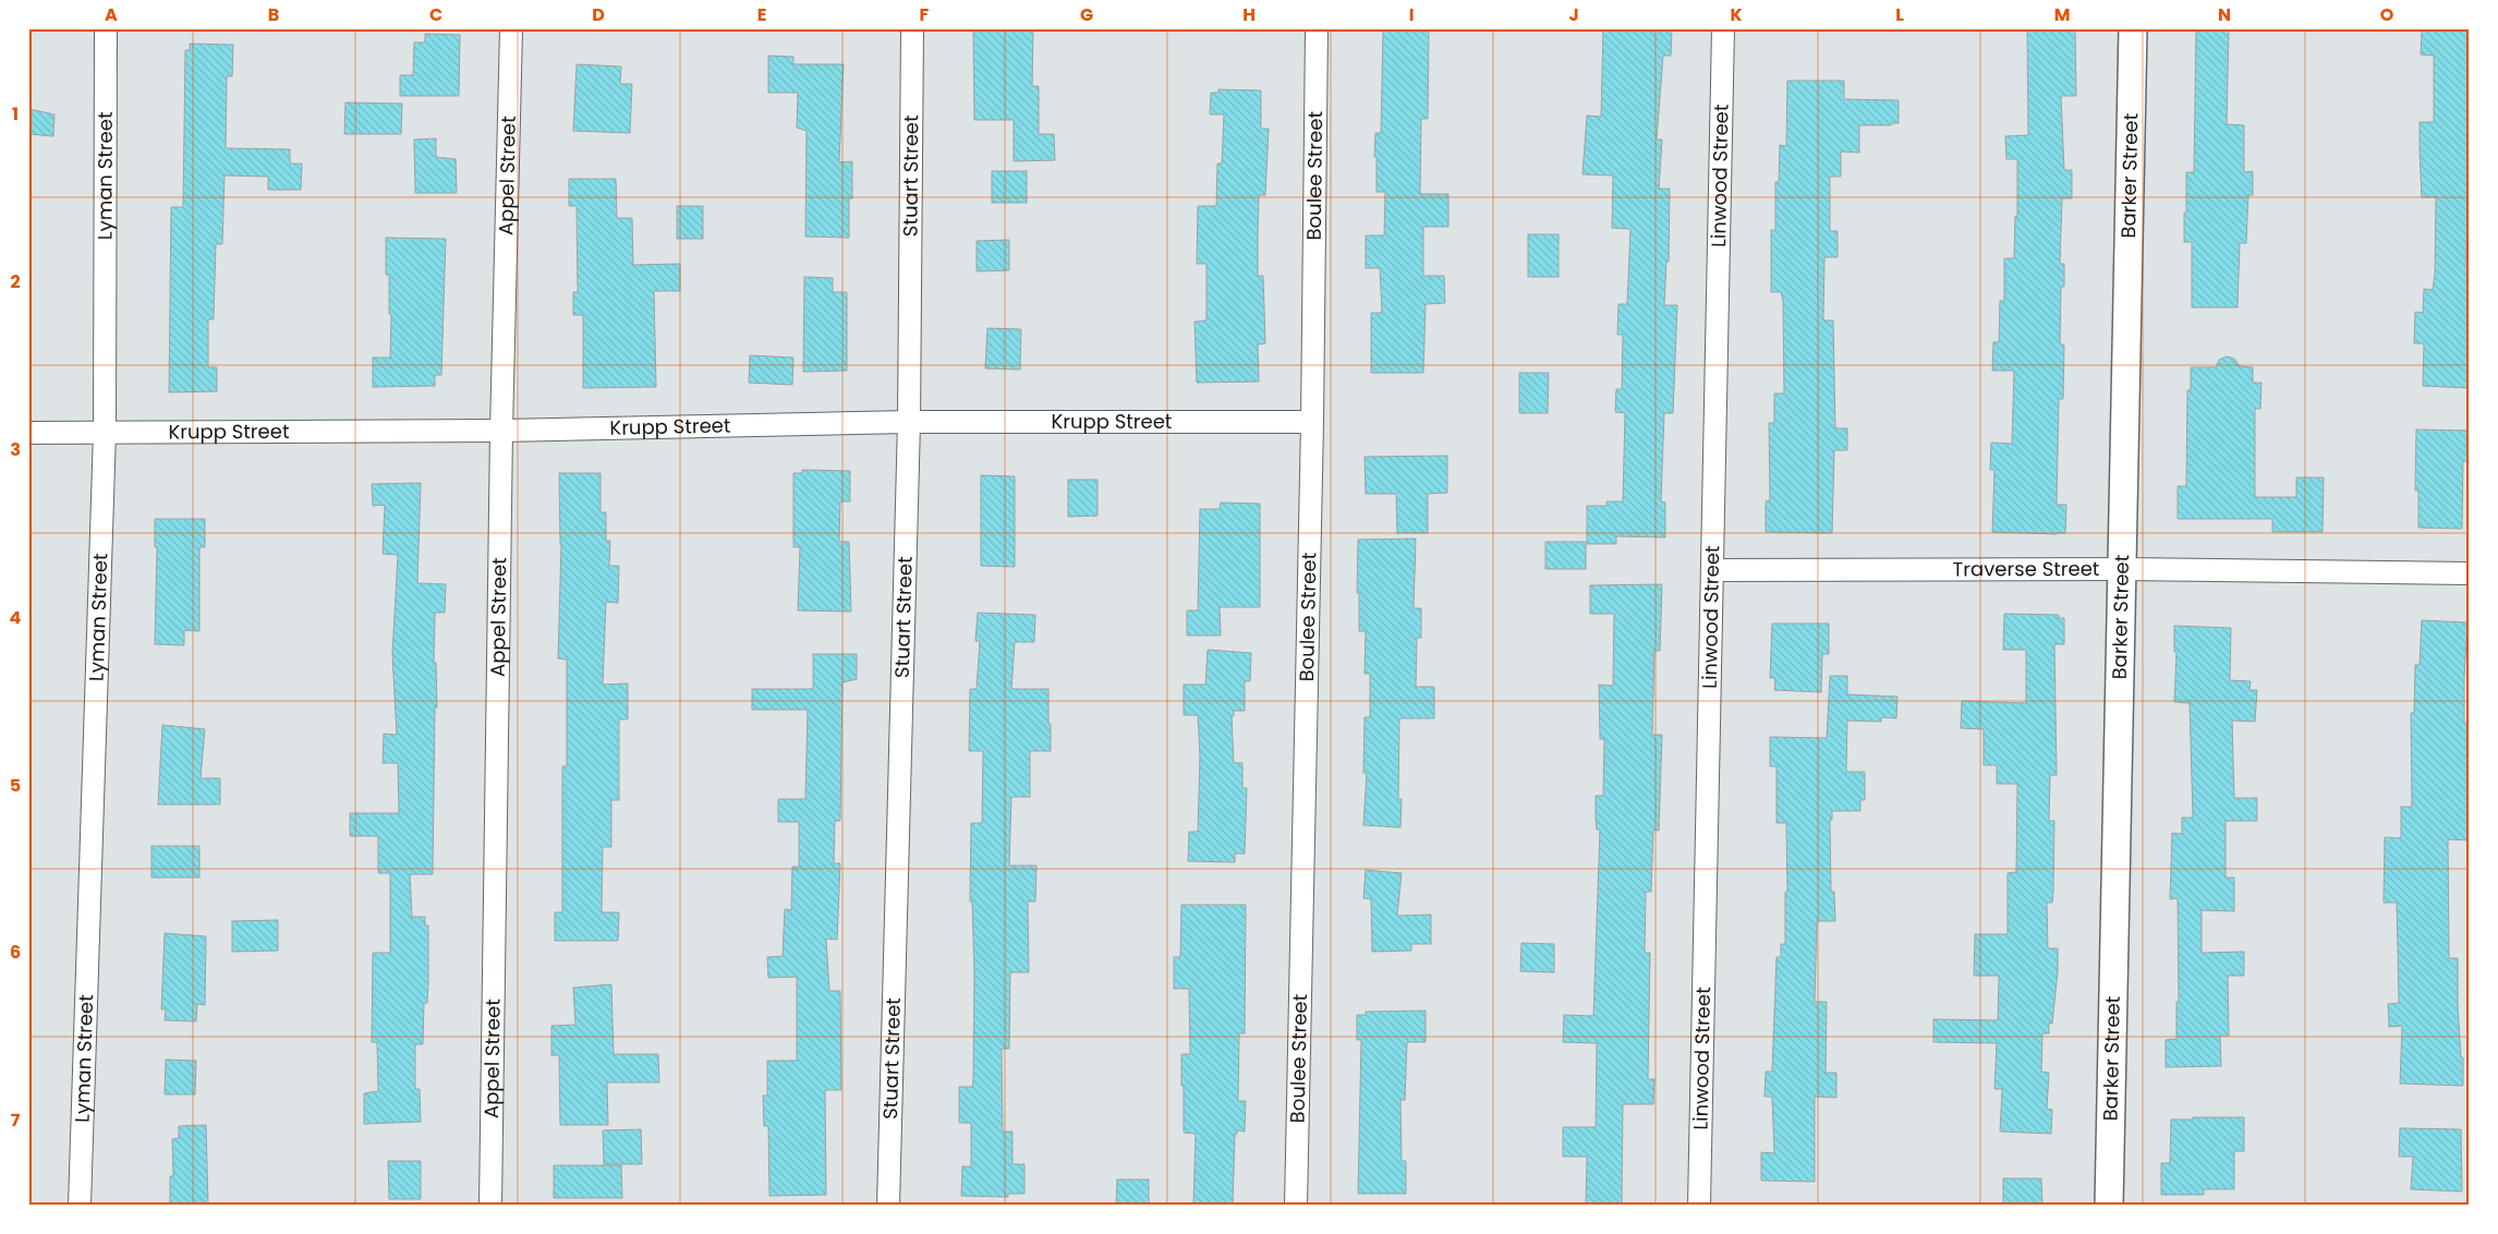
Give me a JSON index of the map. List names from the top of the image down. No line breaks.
{"streets":{"street":["Lyman Street","Appel Street","Stuart Street","Boulee Street","Linwood Street","Barker Street","Krupp Street","Traverse Street"]},"crossings":[["Lyman Street","Krupp Street"],["Appel Street","Krupp Street"],["Stuart Street","Krupp Street"],["Boulee Street","Krupp Street"],["Linwood Street","Traverse Street"],["Barker Street","Traverse Street"]],"grid":{"columns":["A","B","C","D","E","F","G","H","I","J","K","L","M","N","O"],"rows":["1","2","3","4","5","6","7"]}}
